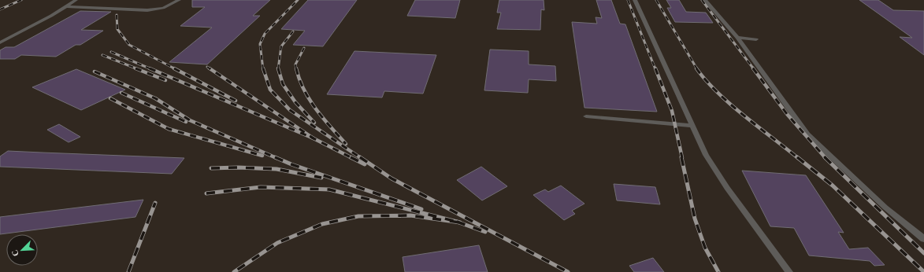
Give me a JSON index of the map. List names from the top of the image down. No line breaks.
{"north":"bottom left"}
